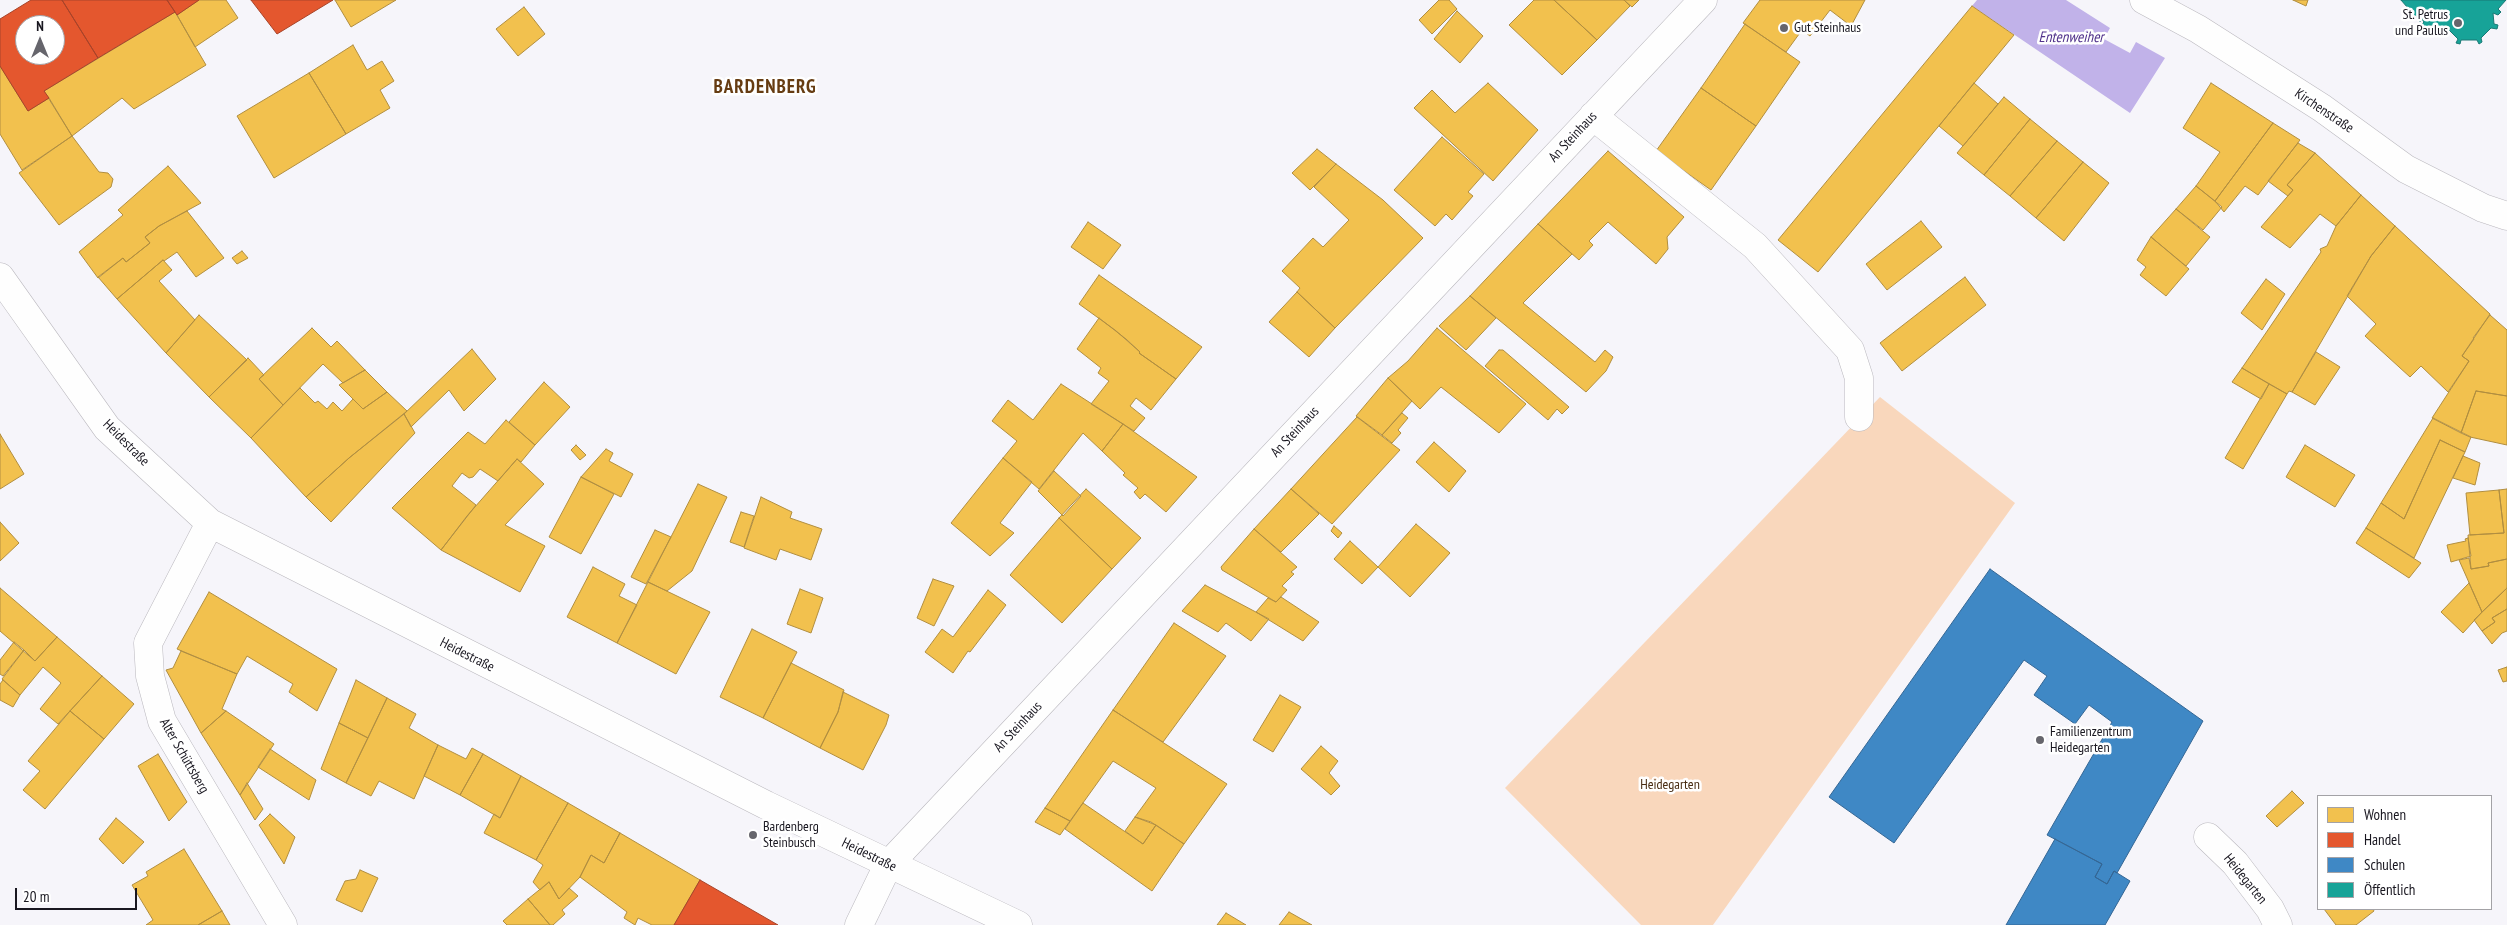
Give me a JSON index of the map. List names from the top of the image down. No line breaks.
{"streets":{"street":["Kirchenstraße","An Steinhaus","Heidestraße","Alter Schüttsberg","Heidegarten"]},"crossings":[["An Steinhaus","Heidestraße"],["Heidestraße","Alter Schüttsberg"]],"districts":["BARDENBERG"],"water":["Entenweiher"],"parks":["Heidegarten"],"places":["St. Petrus und Paulus","Gut Steinhaus","Familienzentrum Heidegarten","Bardenberg Steinbusch"],"legend":["Wohnen","Handel","Schulen","Öffentlich"],"scale_bar":"20 m","north":"top"}
